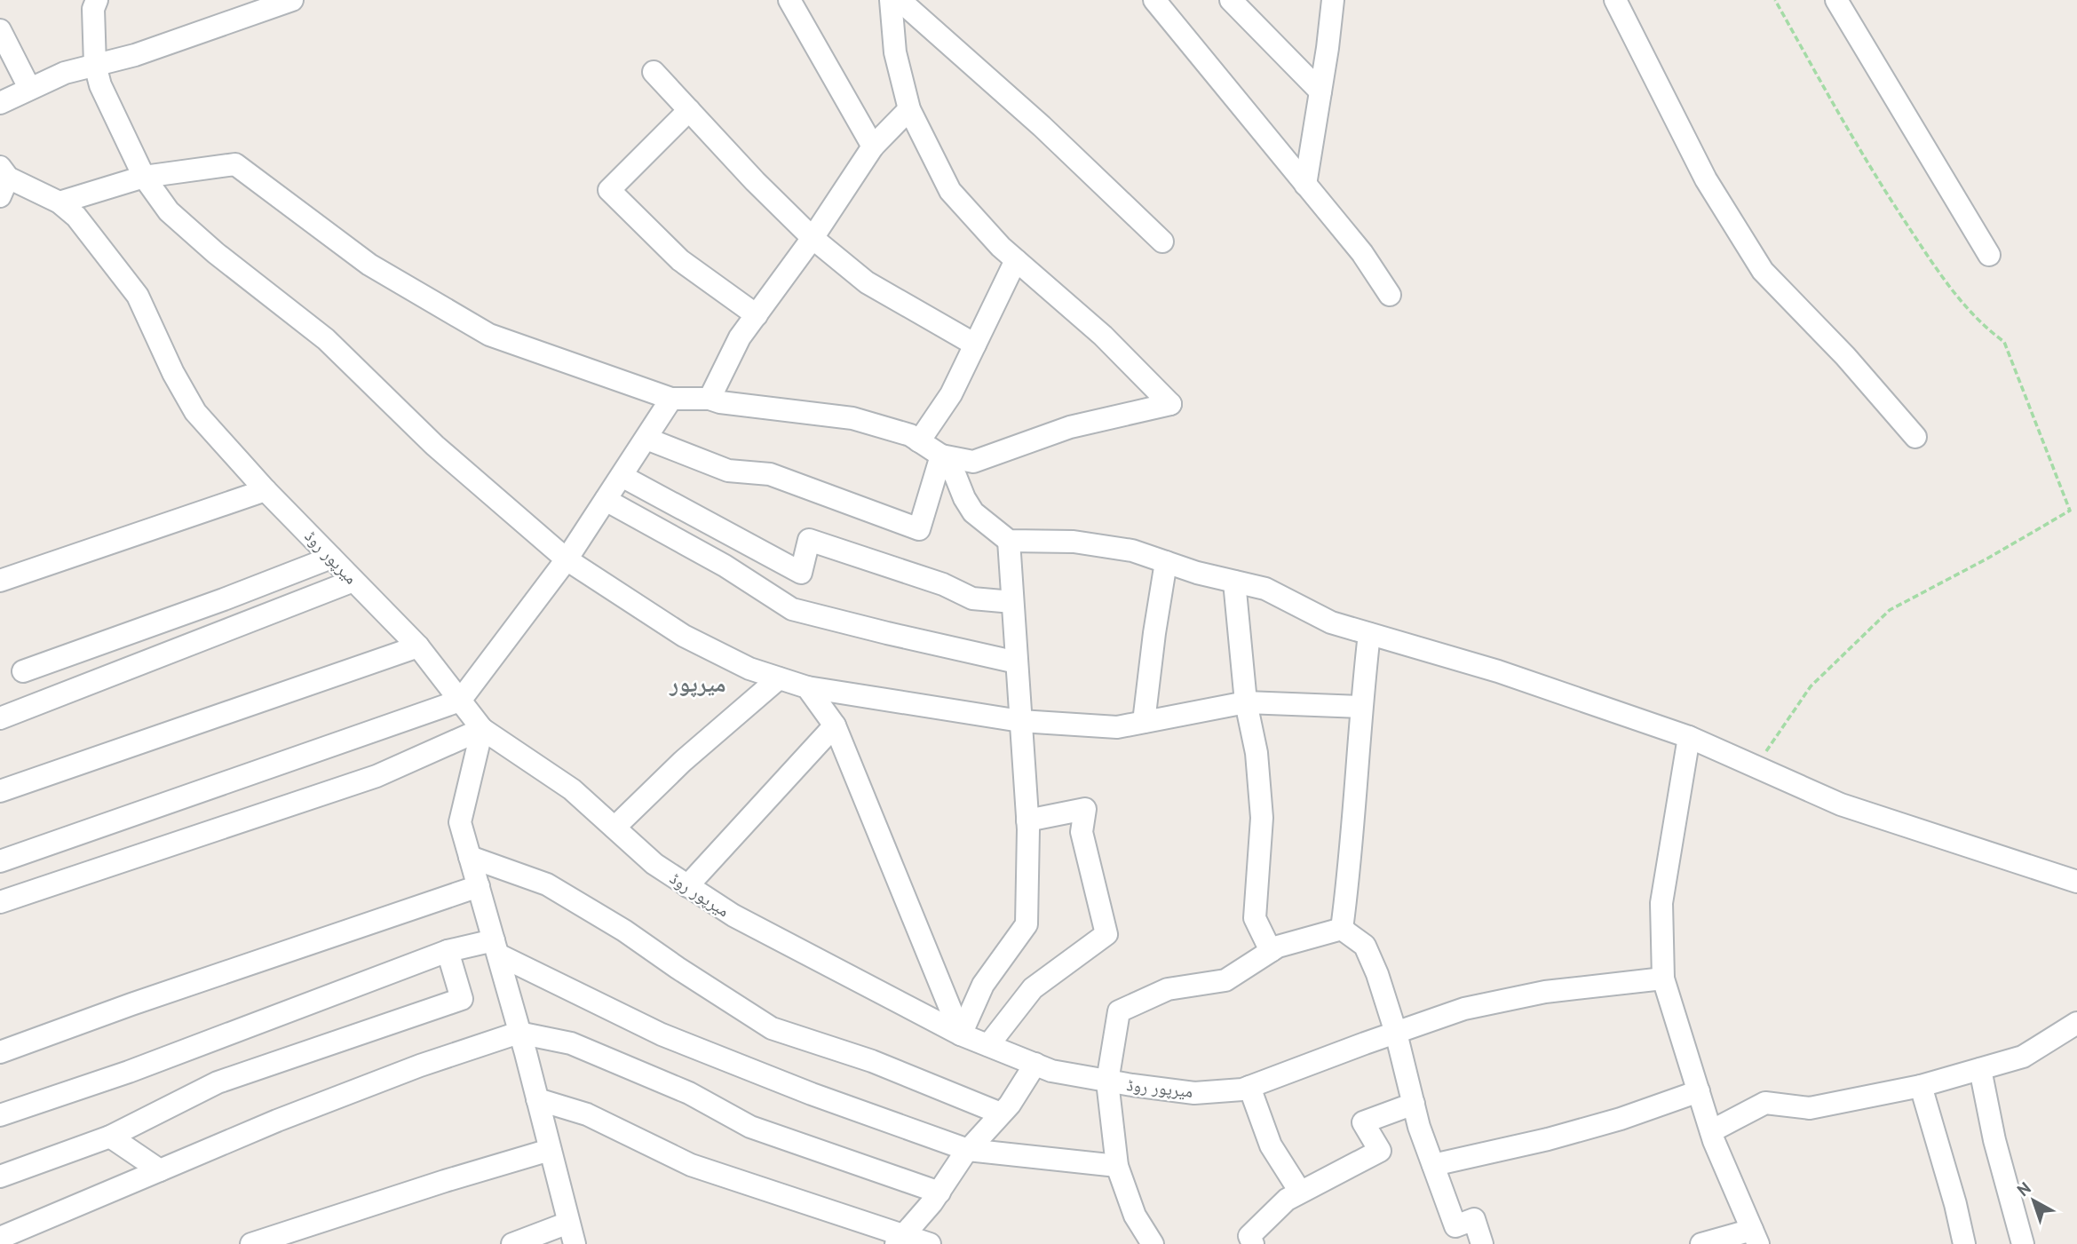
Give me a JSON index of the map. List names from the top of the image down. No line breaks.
{"streets":{"street":["میرپور روڈ"]},"districts":["میرپور"],"north":"top left"}
